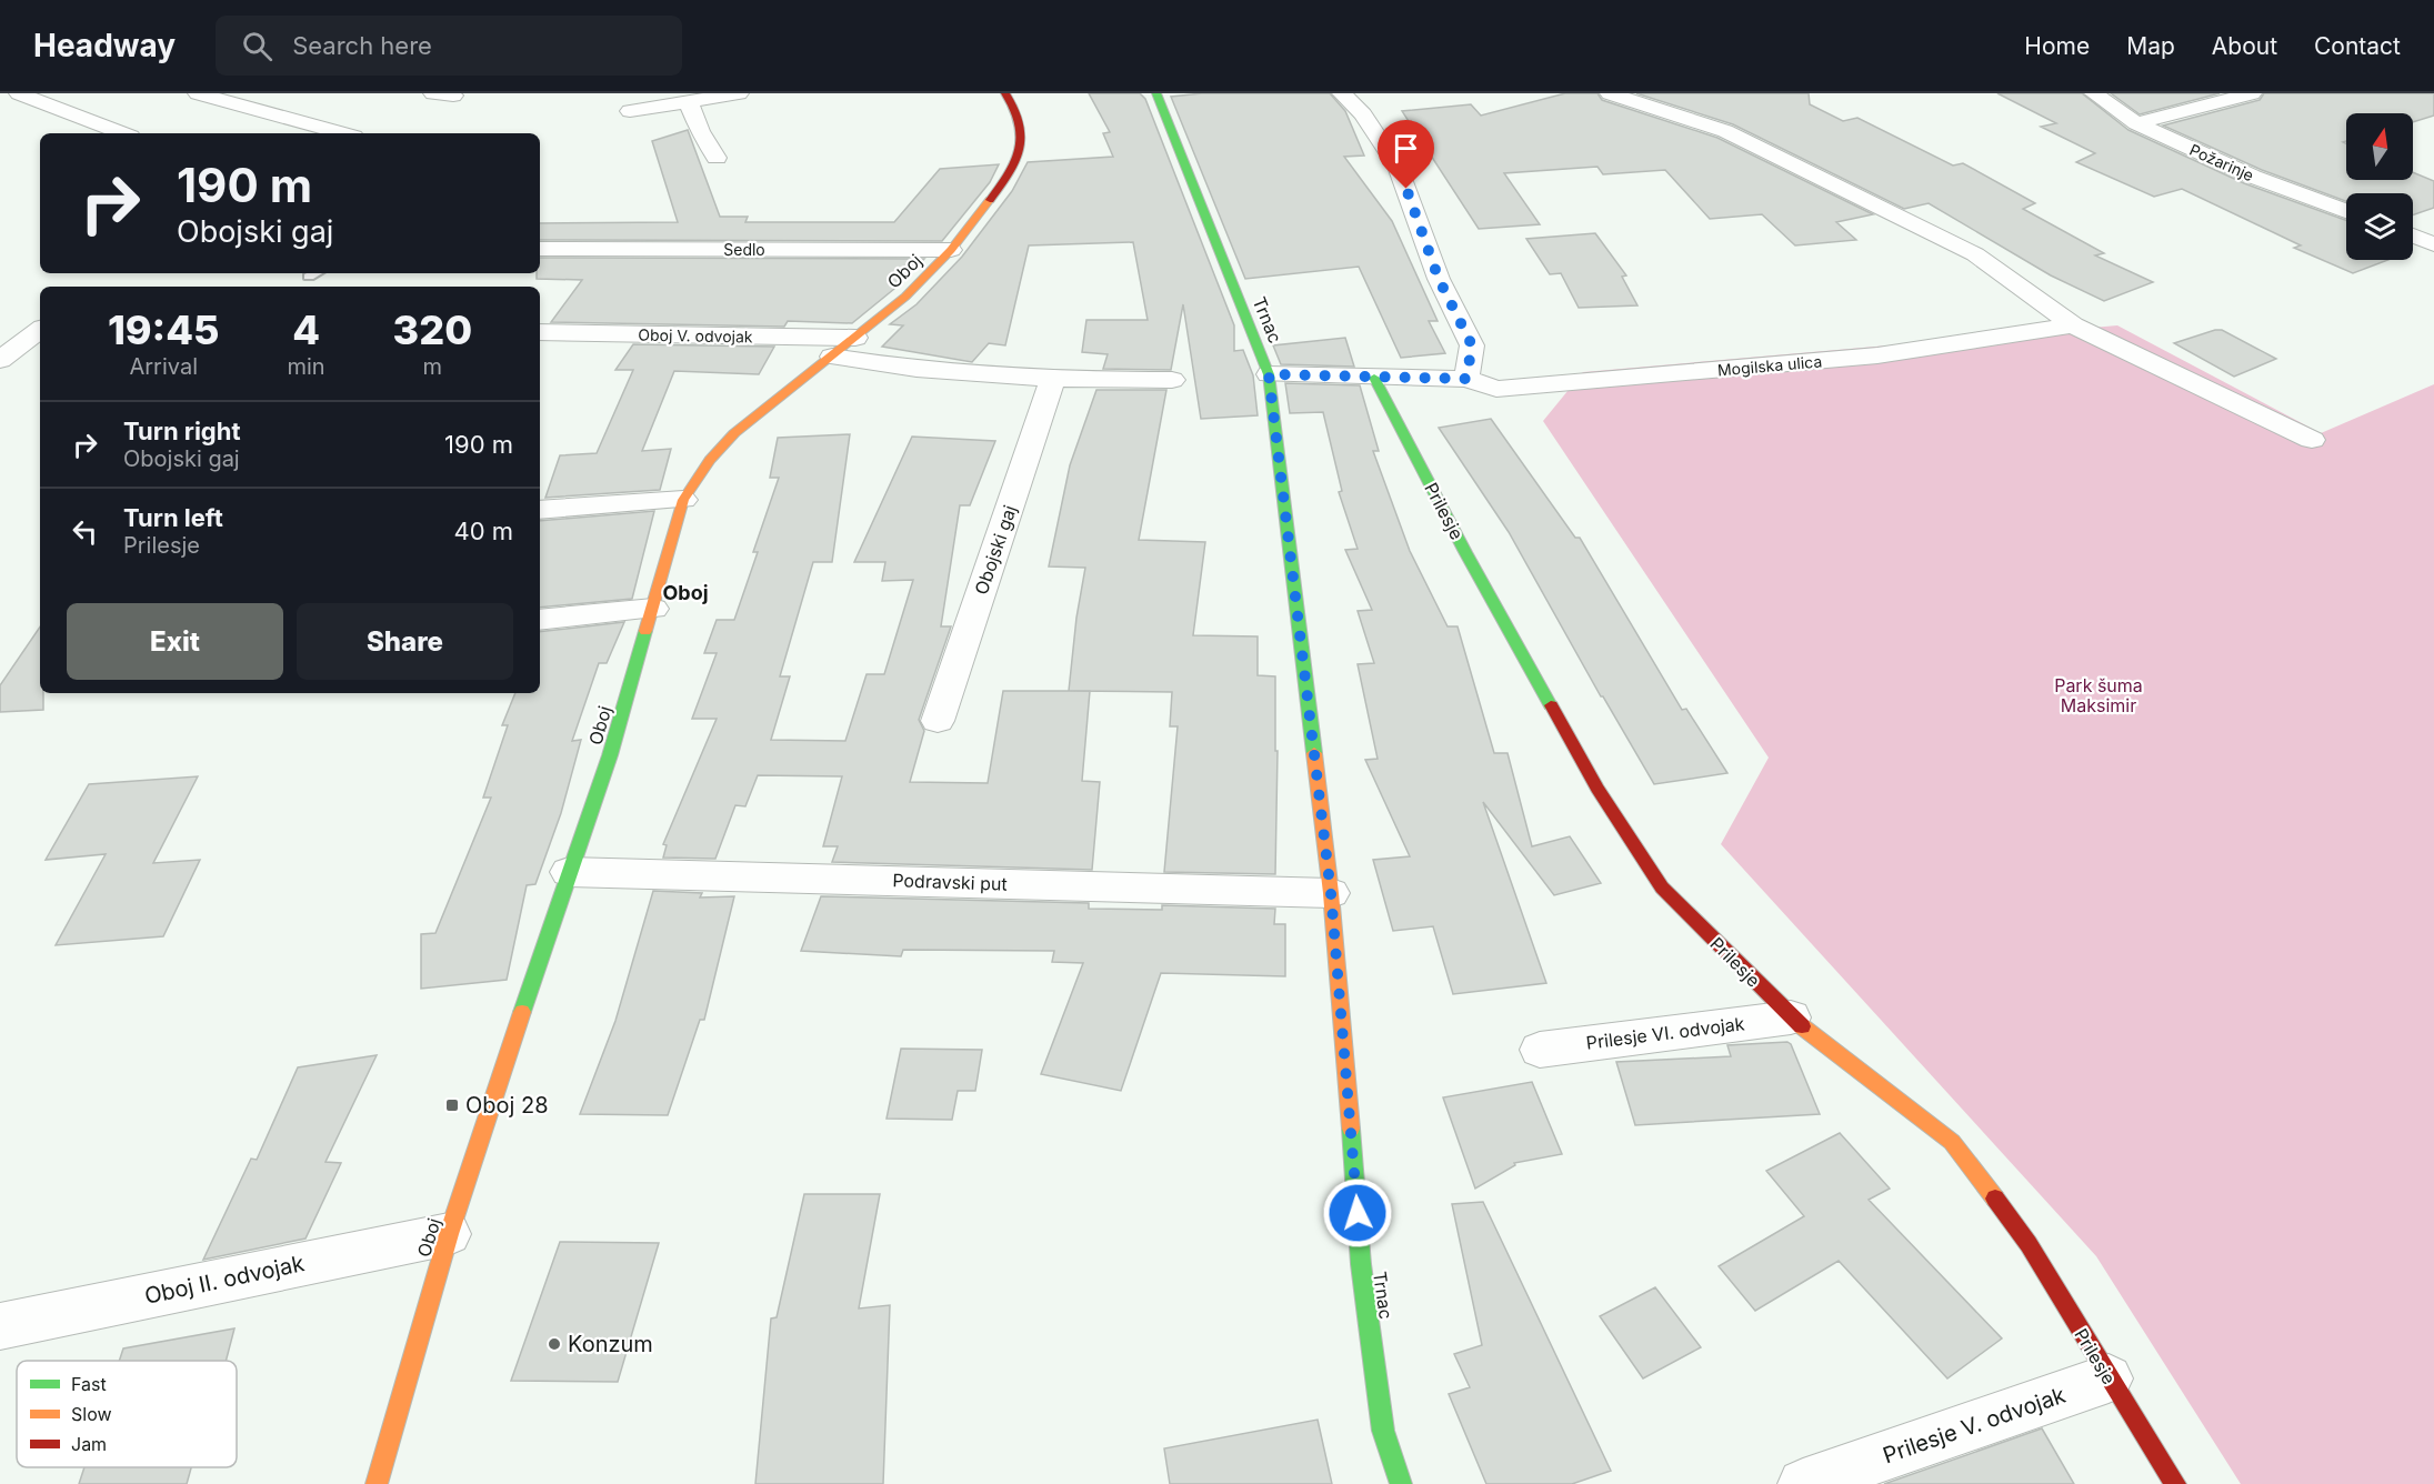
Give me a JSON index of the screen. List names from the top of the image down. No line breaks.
{"streets":{"street":["Požarinje","Sedlo","Oboj","Trnac","Oboj V. odvojak","Mogilska ulica","Prilesje","Obojski gaj","Podravski put","Prilesje VI. odvojak","Oboj II. odvojak","Prilesje V. odvojak"]},"crossings":[["Sedlo","Oboj"],["Oboj","Oboj V. odvojak"],["Oboj","Podravski put"],["Oboj","Oboj II. odvojak"],["Trnac","Podravski put"],["Prilesje","Prilesje VI. odvojak"],["Prilesje","Prilesje V. odvojak"]],"districts":["Oboj"],"parks":["Park šuma Maksimir"],"places":{"transit":["Oboj 28"],"other":["Konzum"]},"legend":["Fast","Slow","Jam"],"north":"top","page":{"header":"Headway","search":"Search here","nav":["Home","Map","About","Contact"],"turn":["190 m","Obojski gaj"],"eta":["19:45","Arrival","4","min","320","m"],"list":[{"name":"Turn right","note":"Obojski gaj","value":"190 m"},{"name":"Turn left","note":"Prilesje","value":"40 m"}],"buttons":["Exit","Share"]}}
